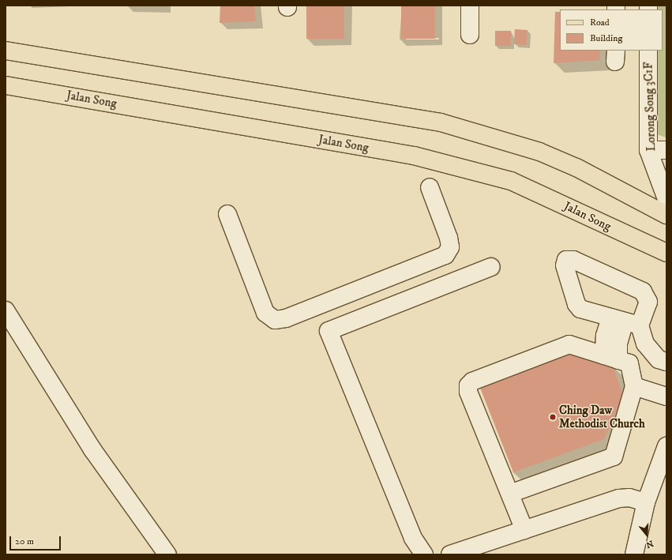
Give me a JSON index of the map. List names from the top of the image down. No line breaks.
{"streets":{"main road":["Jalan Song"],"street":["Lorong Song 3C1F"]},"places":["Ching Daw Methodist Church"],"legend":["Road","Building"],"scale_bar":"20 m","north":"bottom"}
